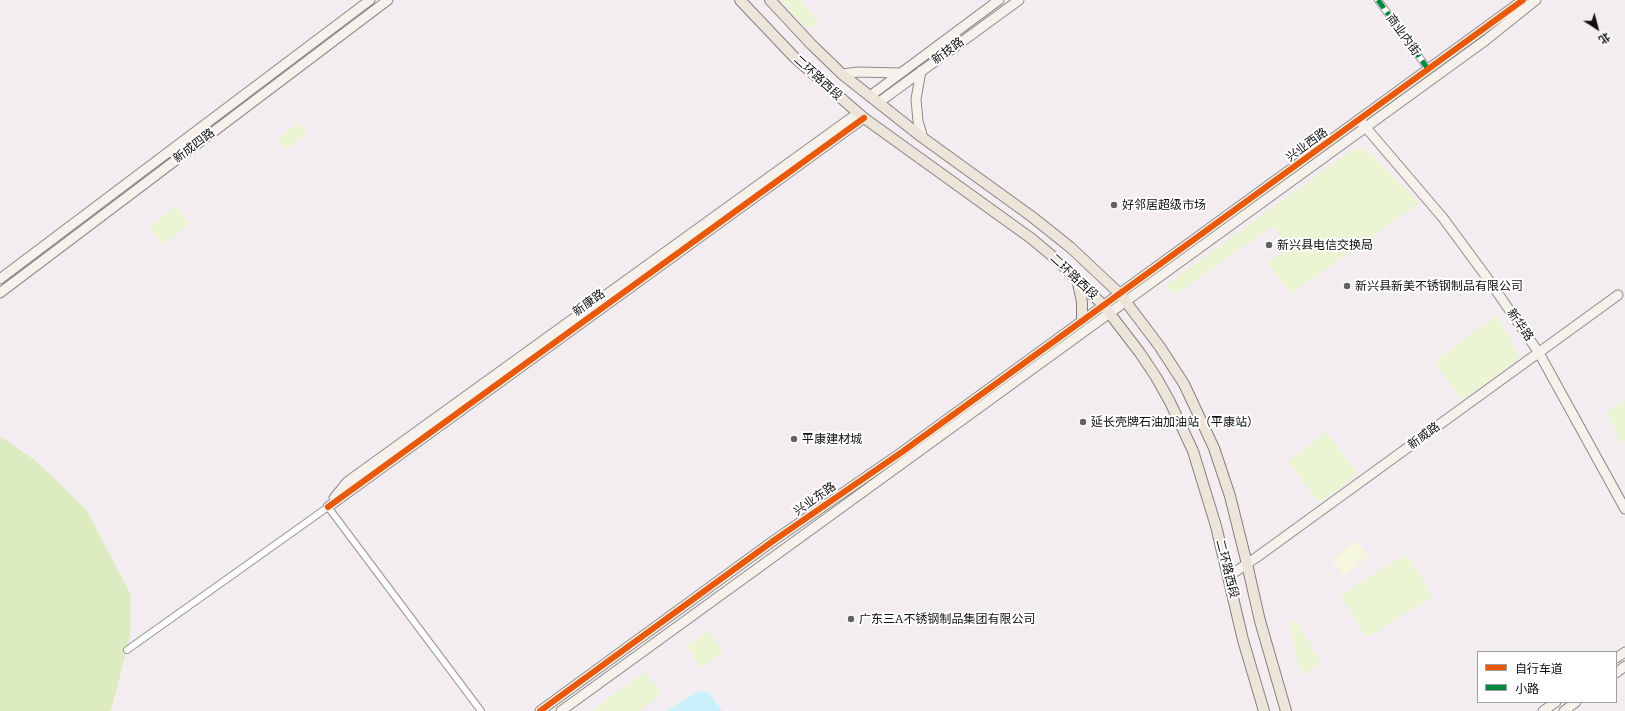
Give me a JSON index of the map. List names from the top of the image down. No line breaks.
{"streets":{"main road":["二环路西段"],"street":["商业内街","新技路","兴业西路","新成四路","新康路","新华路","新威路","兴业东路"]},"crossings":[["商业内街","兴业西路"],["新技路","二环路西段"],["二环路西段","兴业西路"],["二环路西段","新康路"],["二环路西段","新威路"],["二环路西段","兴业东路"],["兴业西路","新华路"],["兴业西路","兴业东路"],["新华路","新威路"]],"places":["好邻居超级市场","新兴县电信交换局","新兴县新美不锈钢制品有限公司","延长壳牌石油加油站（平康站）","平康建材城","广东三A不锈钢制品集团有限公司"],"legend":["自行车道","小路"],"north":"bottom right"}
